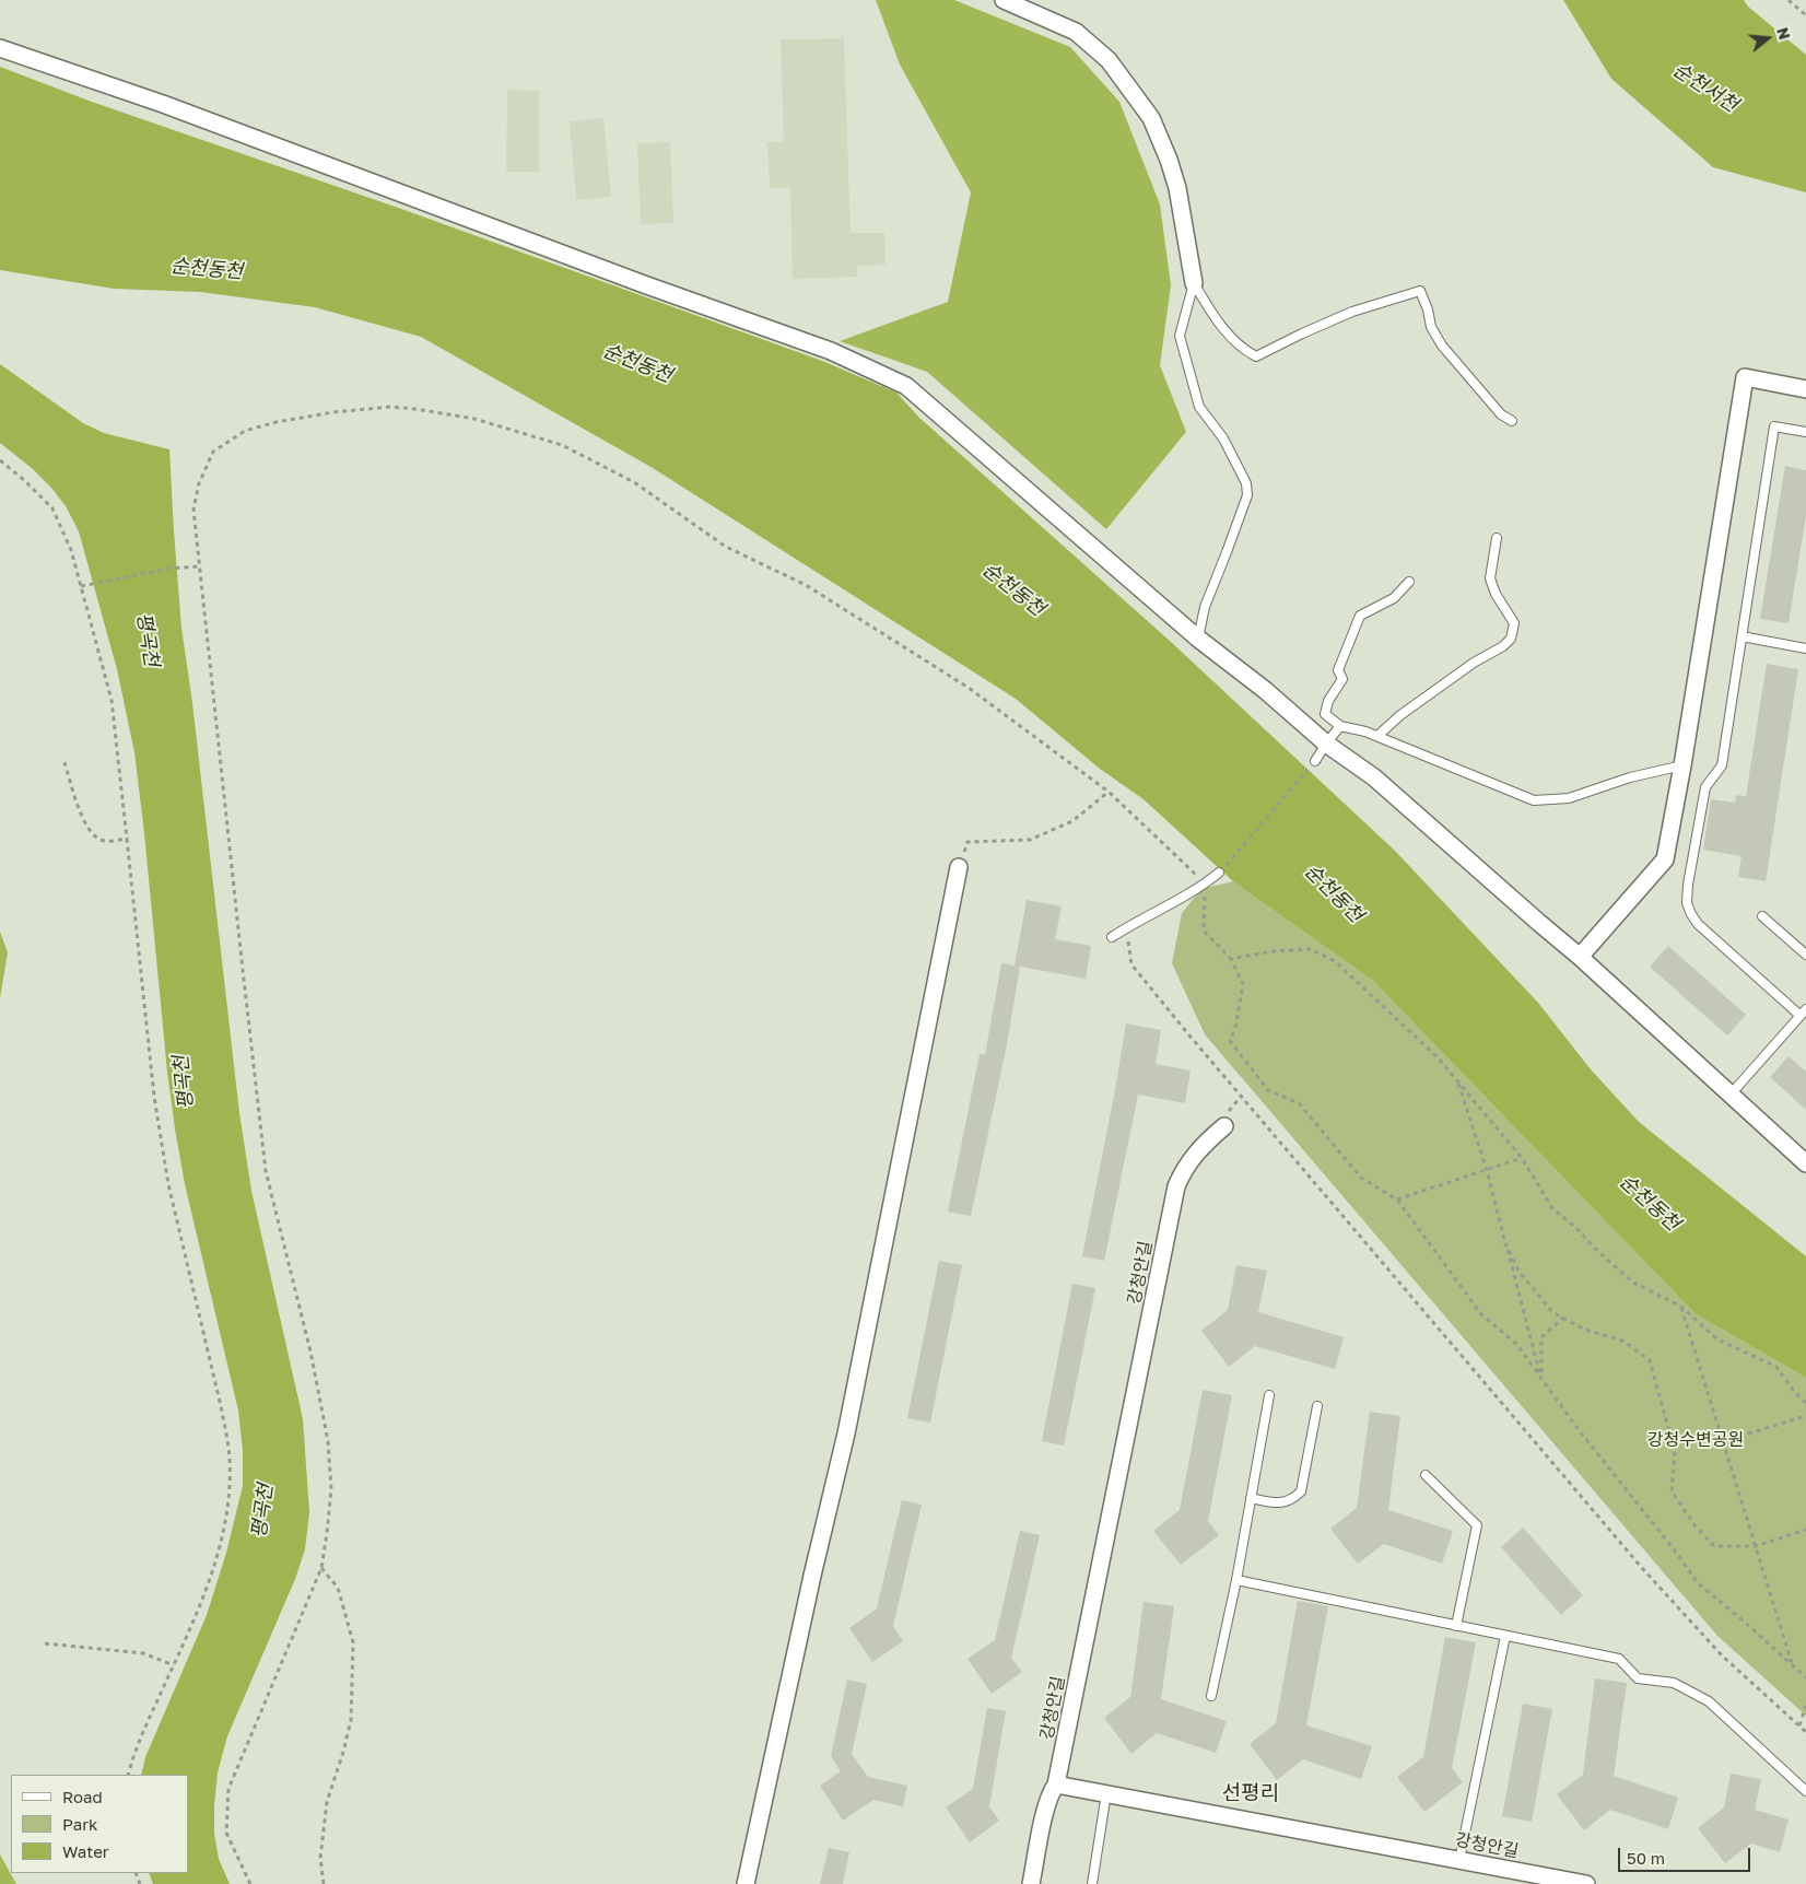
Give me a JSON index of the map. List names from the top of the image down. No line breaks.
{"streets":{"street":["강청안길"]},"districts":["선평리"],"water":["순천서천","순천동천","평곡천"],"parks":["강청수변공원"],"legend":["Road","Park","Water"],"scale_bar":"50 m","north":"right"}
